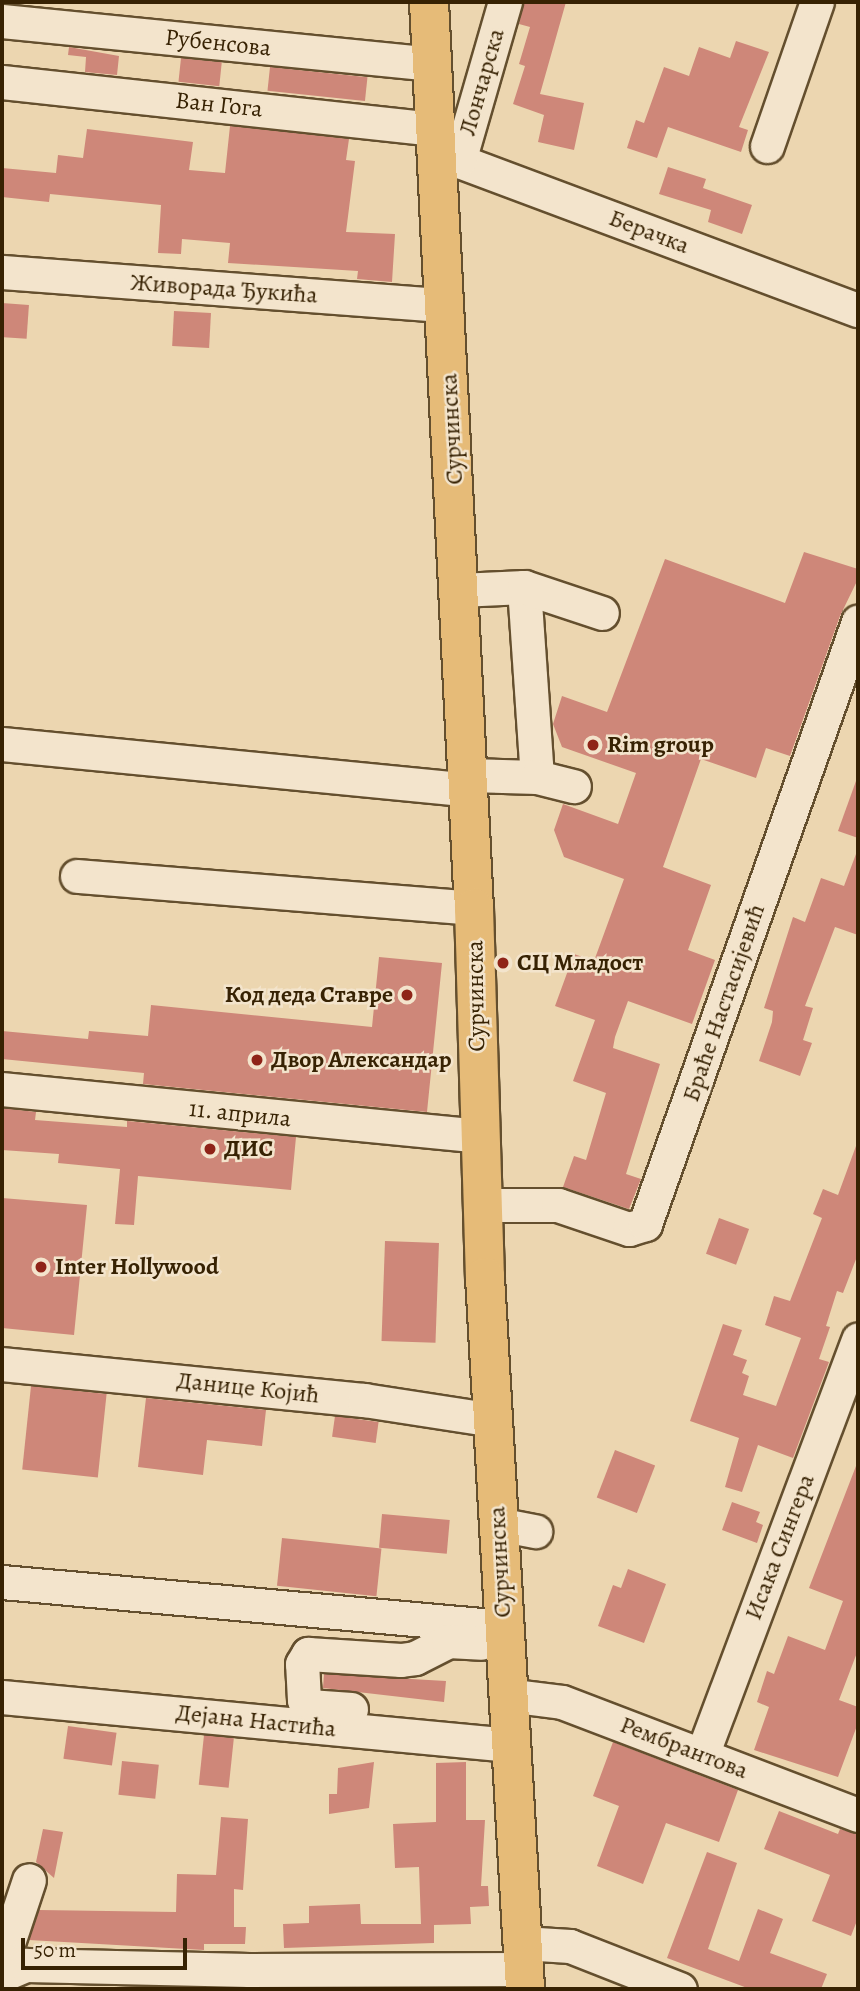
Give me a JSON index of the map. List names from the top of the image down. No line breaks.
{"streets":{"main road":["Сурчинска"],"street":["Рубенсова","Лончарска","Ван Гога","Берачка","Живорада Ђукића","Браће Настасијевић","11. априла","Данице Којић","Исака Сингера","Дејана Настића","Рембрантова"]},"crossings":[["Рубенсова","Сурчинска"],["Лончарска","Ван Гога"],["Лончарска","Берачка"],["Лончарска","Сурчинска"],["Ван Гога","Берачка"],["Ван Гога","Сурчинска"],["Берачка","Сурчинска"],["Живорада Ђукића","Сурчинска"],["Сурчинска","Браће Настасијевић"],["Сурчинска","11. априла"],["Сурчинска","Данице Којић"],["Сурчинска","Дејана Настића"],["Сурчинска","Рембрантова"],["Исака Сингера","Рембрантова"],["Дејана Настића","Рембрантова"]],"places":["Rim group","СЦ Младост","Код деда Ставре","Двор Александар","ДИС","Inter Hollywood"],"scale_bar":"50 m"}
